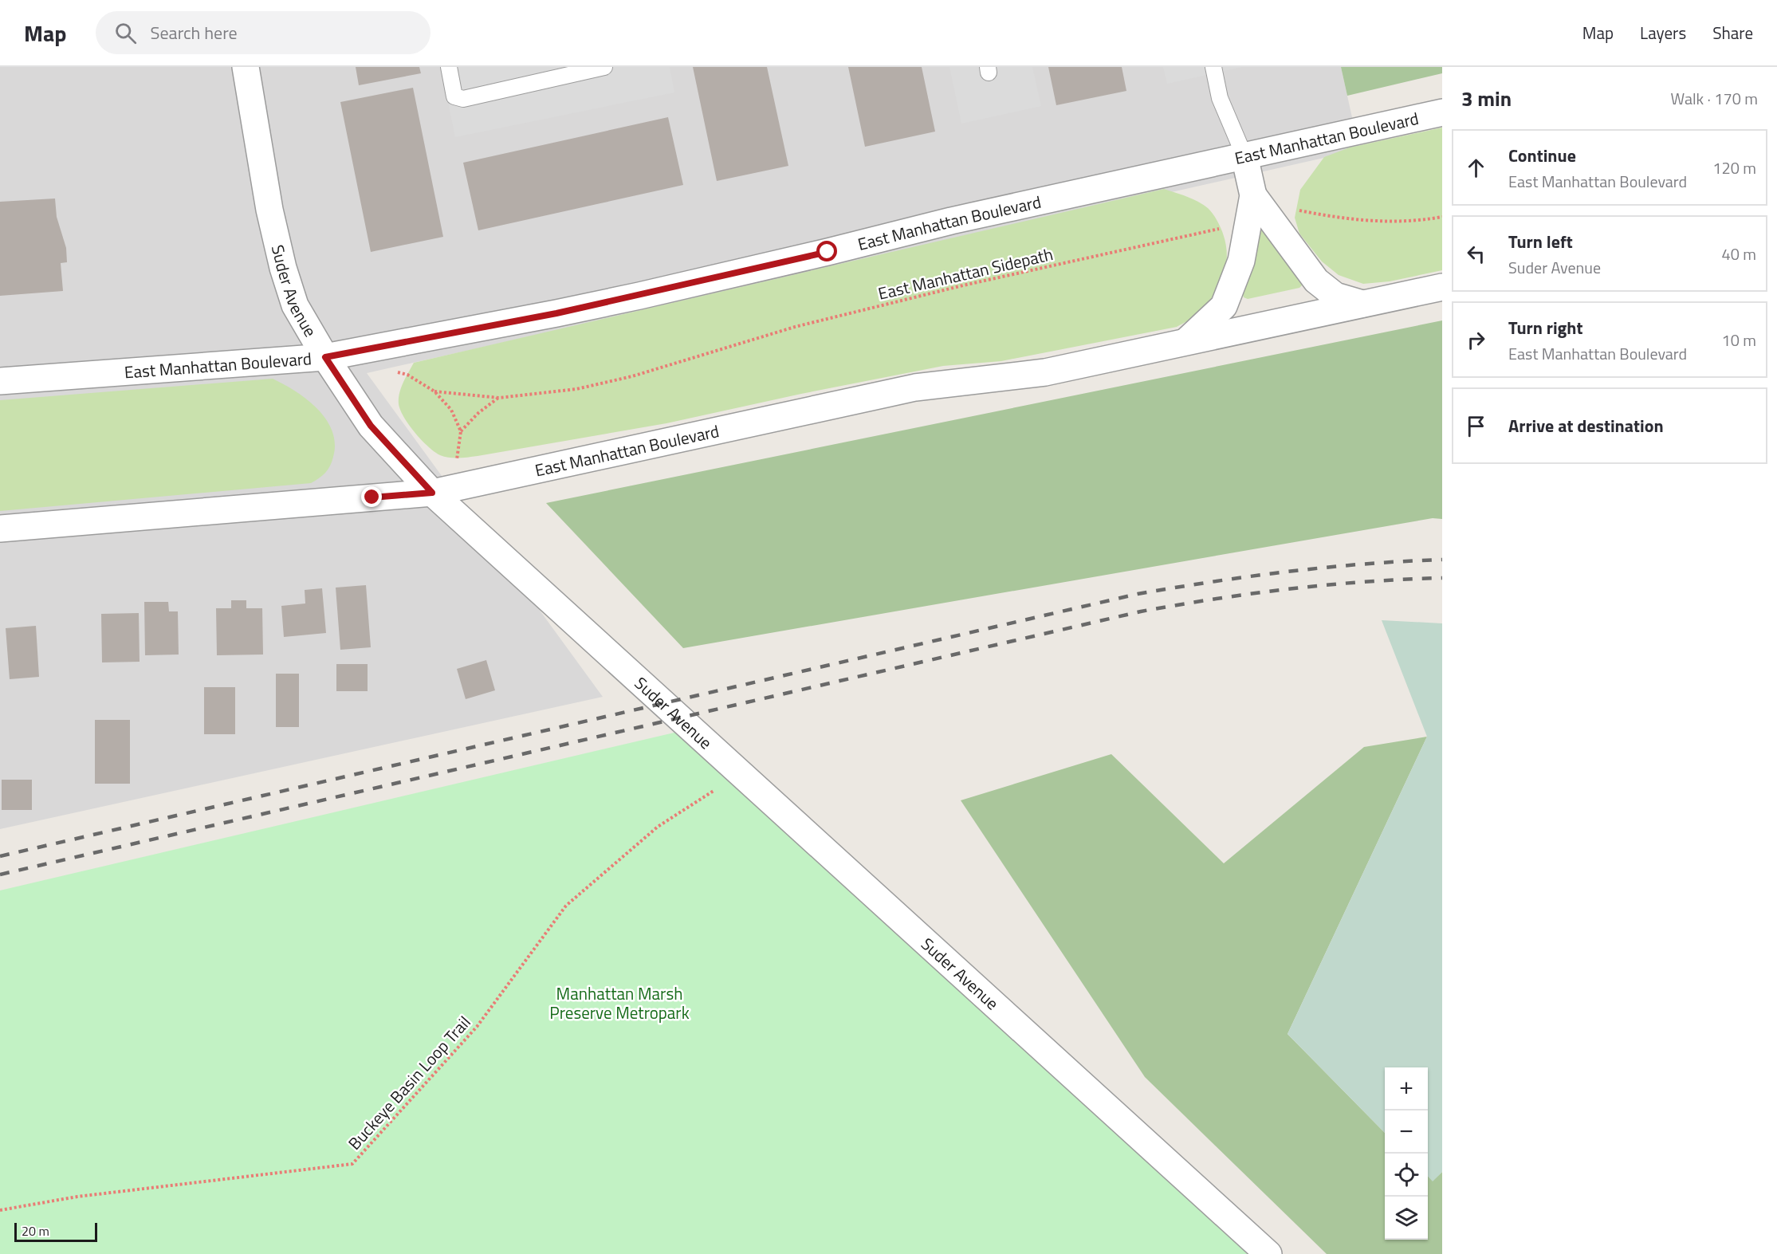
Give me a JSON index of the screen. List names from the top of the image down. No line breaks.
{"streets":{"street":["East Manhattan Boulevard","Suder Avenue"],"path":["East Manhattan Sidepath","Buckeye Basin Loop Trail"]},"crossings":[["East Manhattan Boulevard","Suder Avenue"]],"parks":["Manhattan Marsh Preserve Metropark"],"scale_bar":"20 m","page":{"header":"Map","search":"Search here","nav":["Map","Layers","Share"],"heading":["3 min","Walk · 170 m"],"list":[["Continue","East Manhattan Boulevard","120 m"],["Turn left","Suder Avenue","40 m"],["Turn right","East Manhattan Boulevard","10 m"],"Arrive at destination"],"map_buttons":["+","−"],"scale":"20 m"}}
